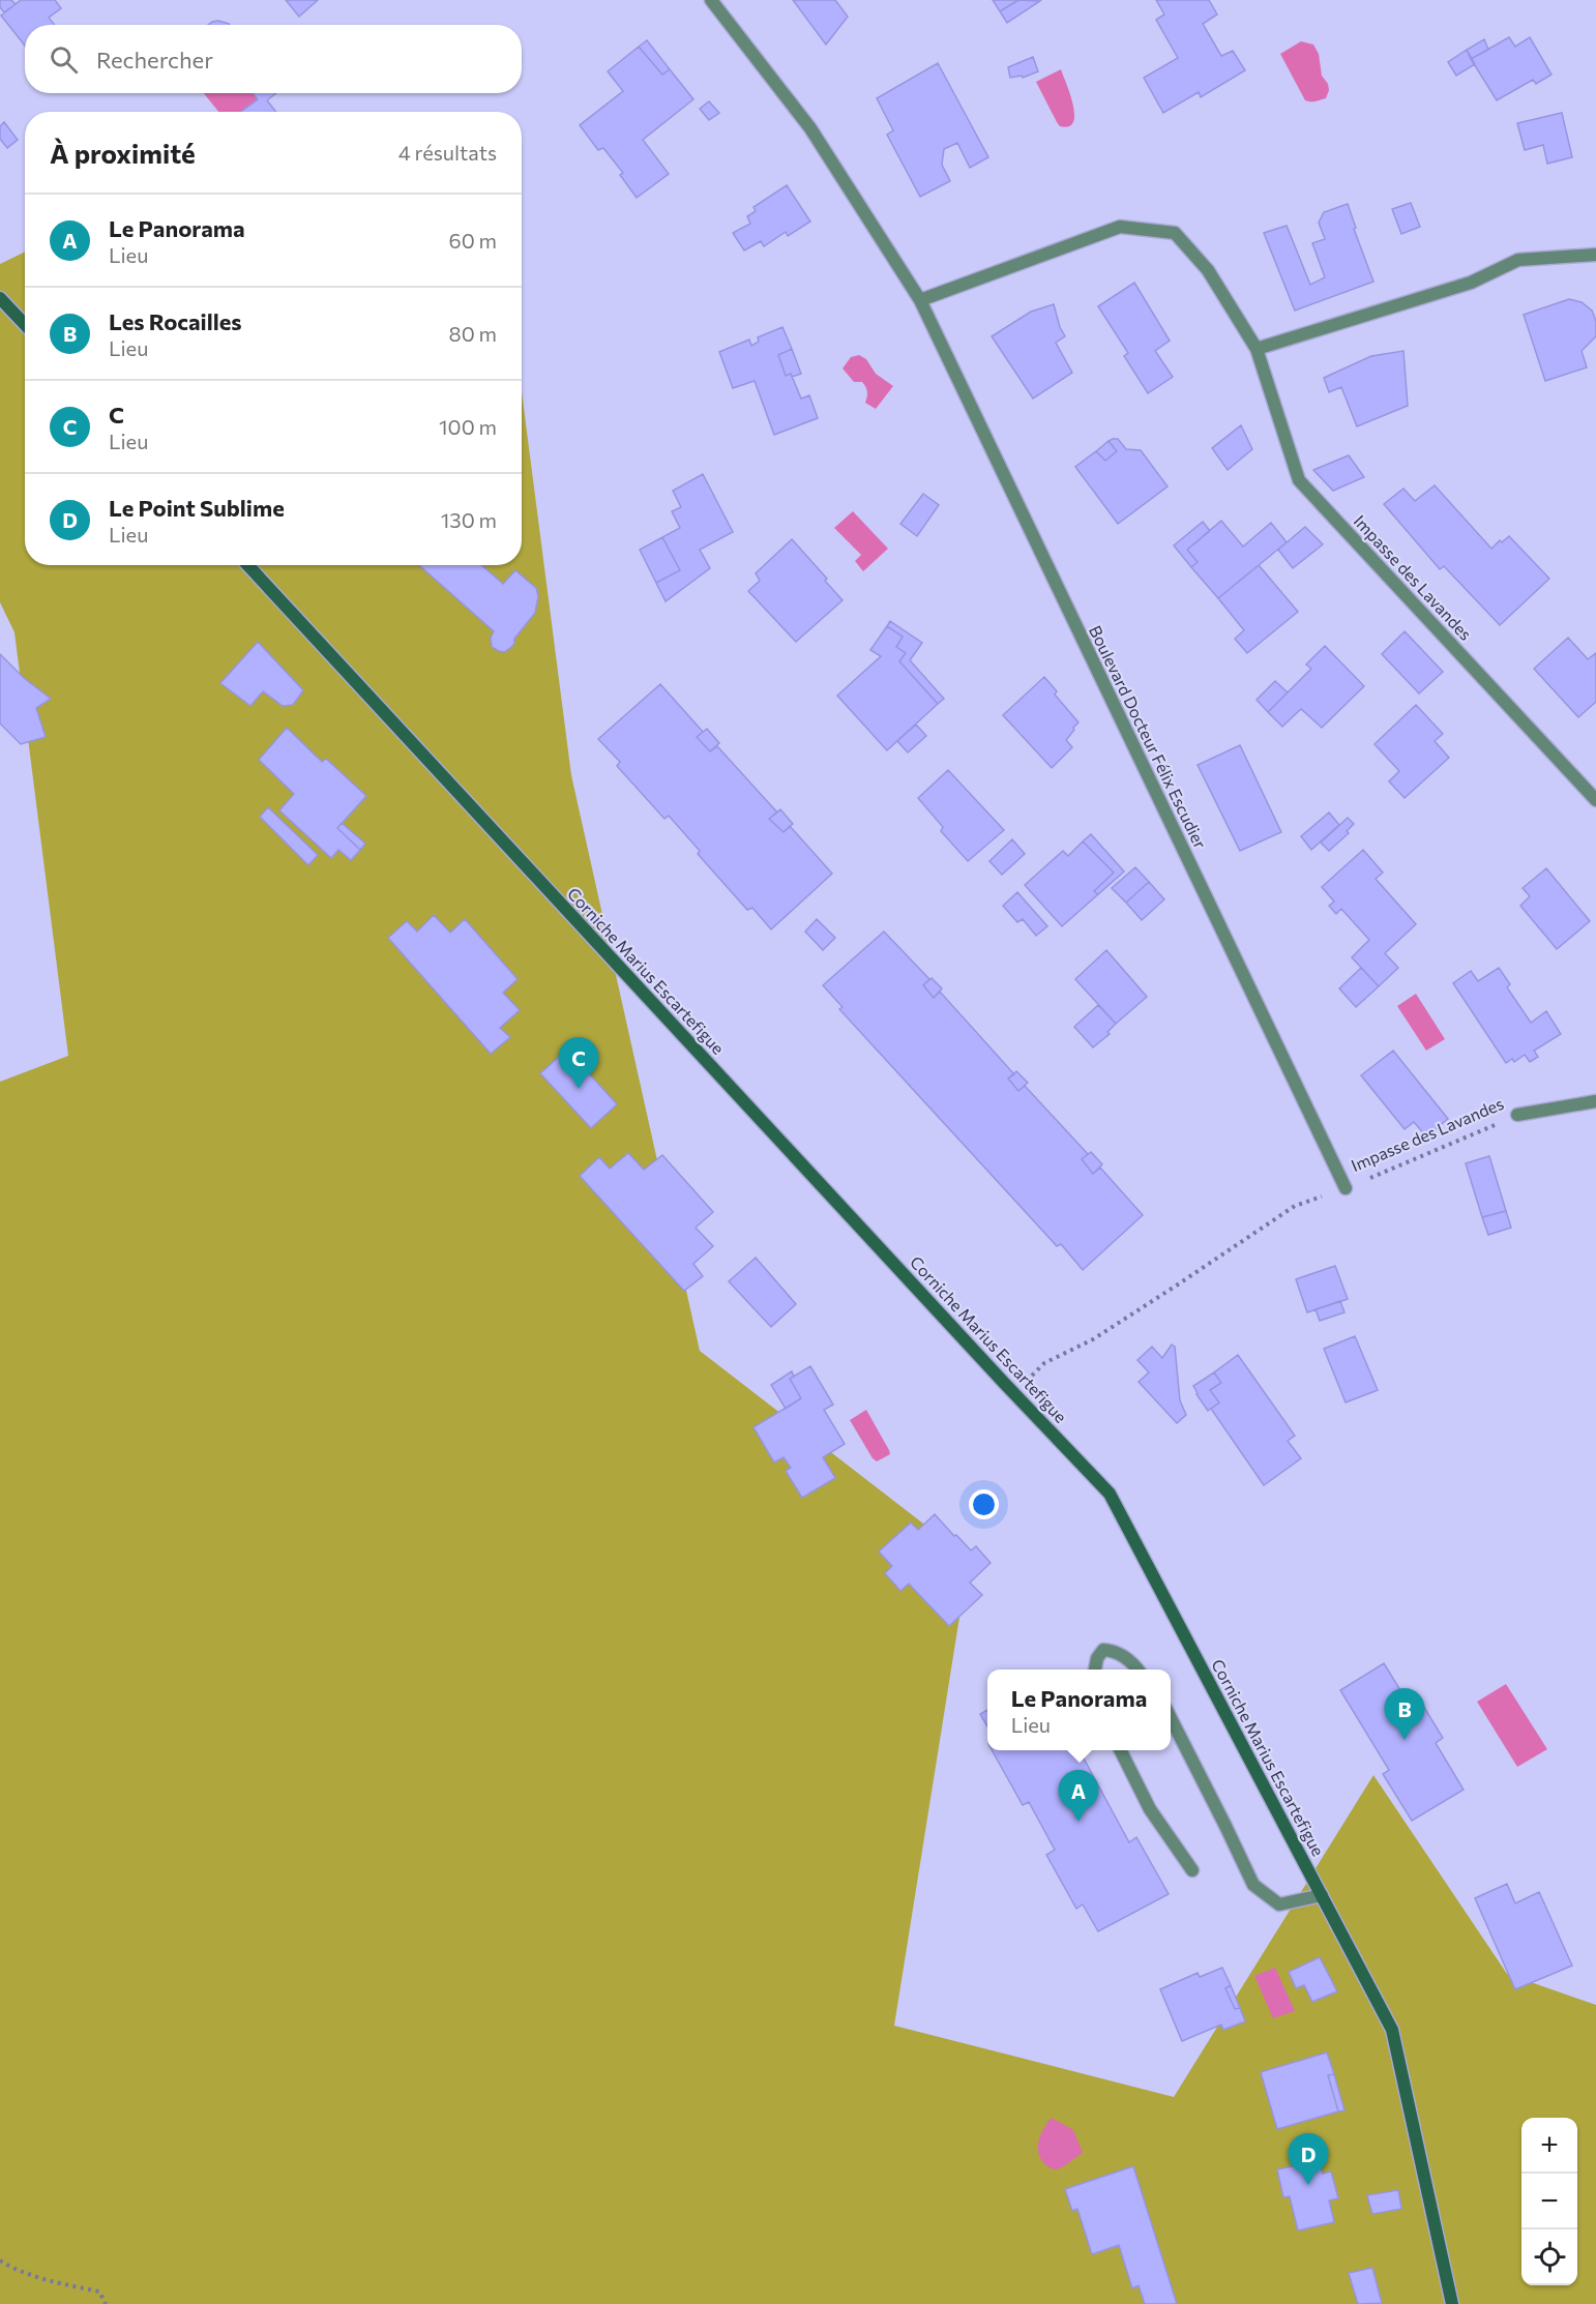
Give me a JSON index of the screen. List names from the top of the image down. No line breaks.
{"streets":{"main road":["Corniche Marius Escartefigue"],"street":["Impasse des Lavandes","Boulevard Docteur Félix Escudier"]},"crossings":[["Impasse des Lavandes","Boulevard Docteur Félix Escudier"],["Impasse des Lavandes","Corniche Marius Escartefigue"]],"page":{"search":"Rechercher","heading":["À proximité","4 résultats"],"list":[{"mark":"A","name":"Le Panorama","note":"Lieu","value":"60 m"},{"mark":"B","name":"Les Rocailles","note":"Lieu","value":"80 m"},{"mark":"C","name":"C","note":"Lieu","value":"100 m"},{"mark":"D","name":"Le Point Sublime","note":"Lieu","value":"130 m"}],"pins":["C","B","A","D"],"popup":["Le Panorama","Lieu"],"map_buttons":["+","−"]}}
